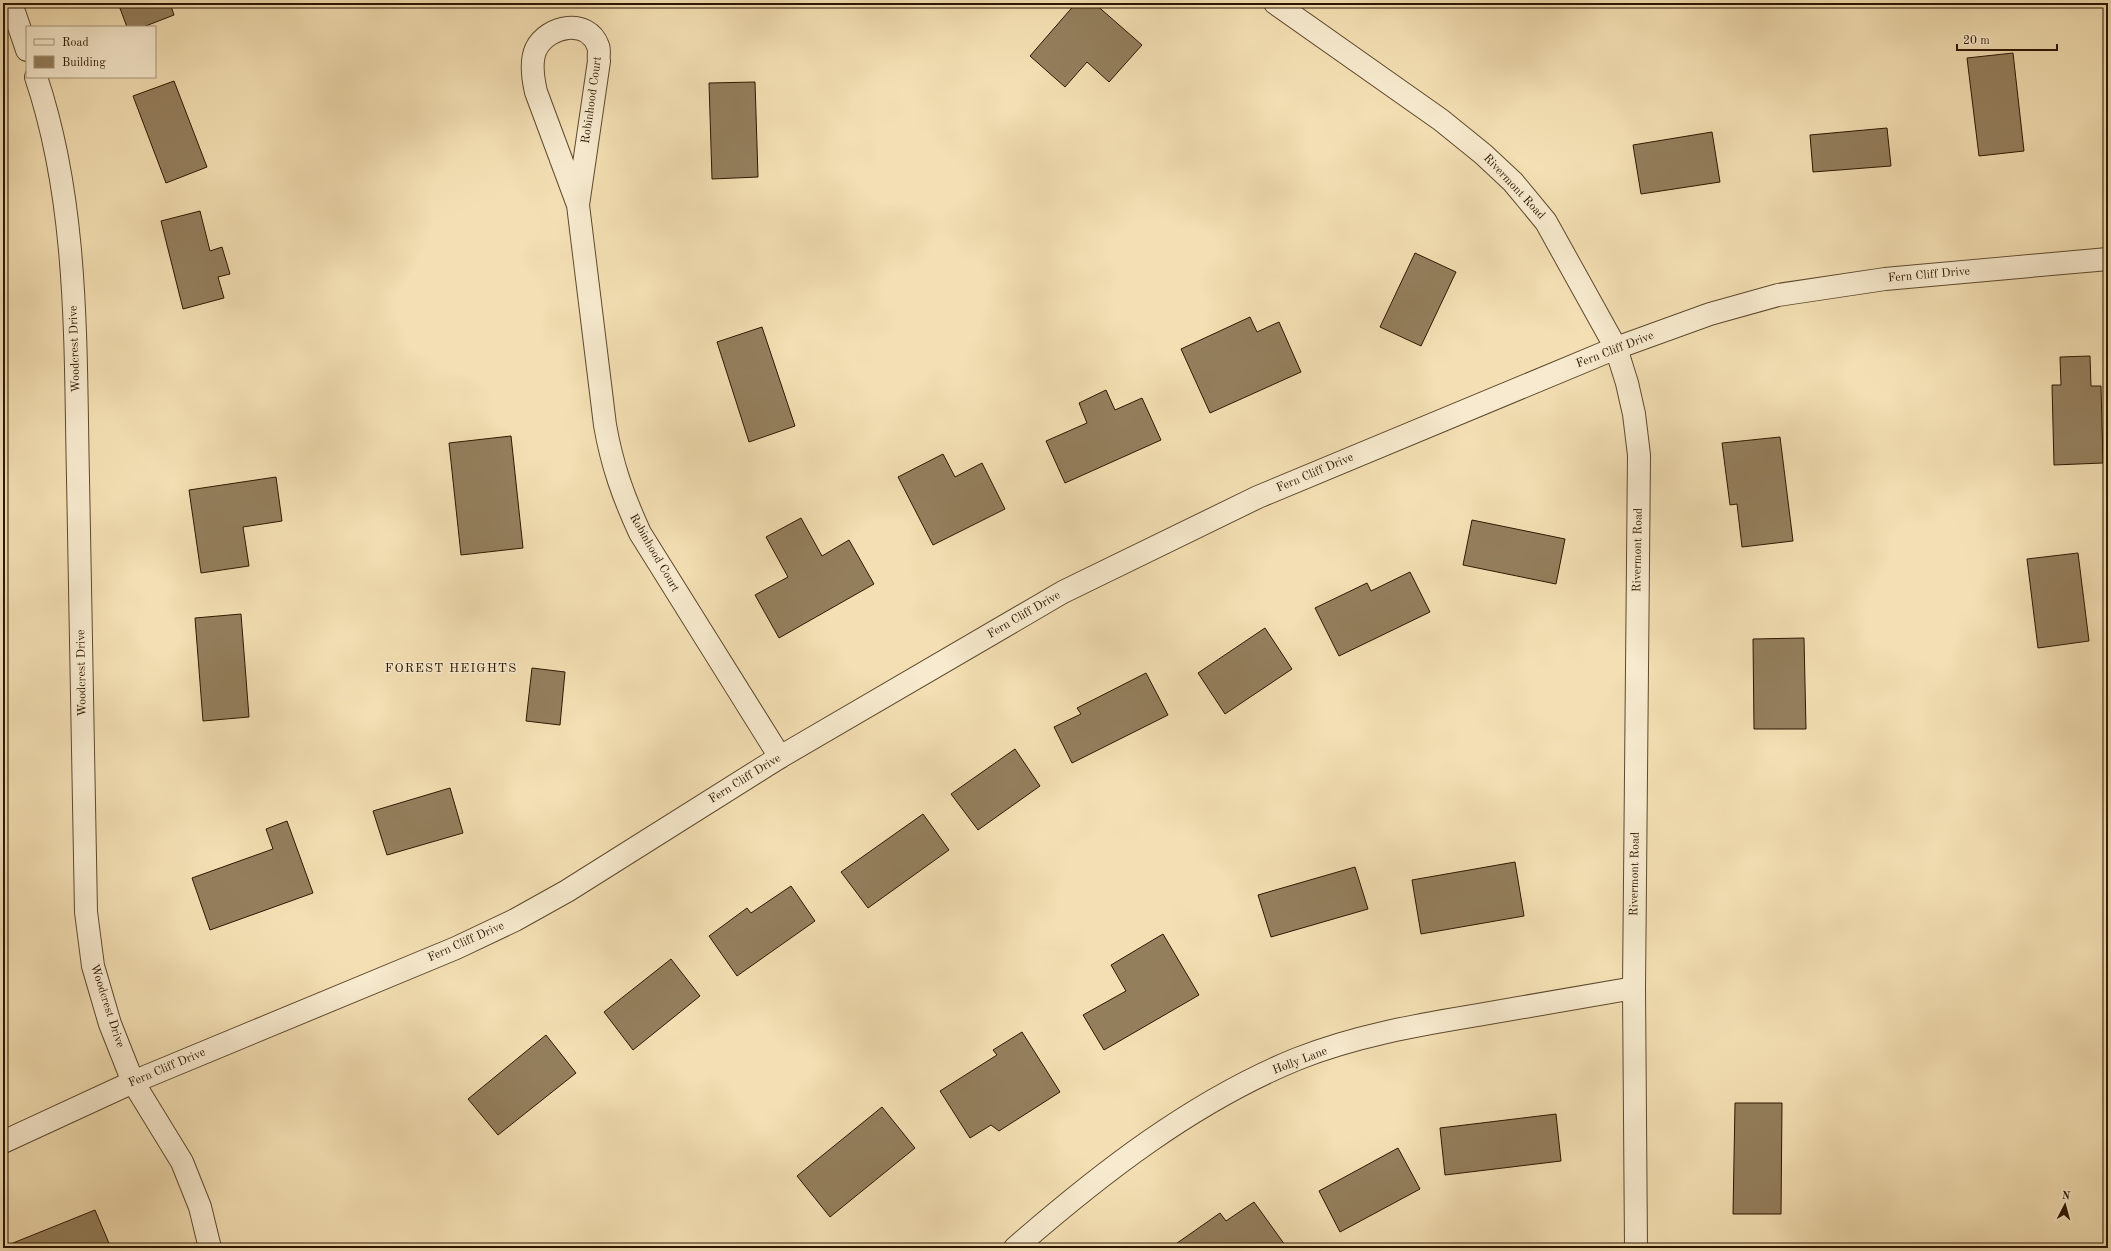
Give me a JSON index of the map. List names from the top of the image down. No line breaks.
{"streets":{"street":["Robinhood Court","Rivermont Road","Fern Cliff Drive","Woodcrest Drive","Holly Lane"]},"crossings":[["Robinhood Court","Fern Cliff Drive"],["Rivermont Road","Fern Cliff Drive"],["Rivermont Road","Holly Lane"],["Fern Cliff Drive","Woodcrest Drive"]],"districts":["FOREST HEIGHTS"],"legend":["Road","Building"],"scale_bar":"20 m","north":"top"}
